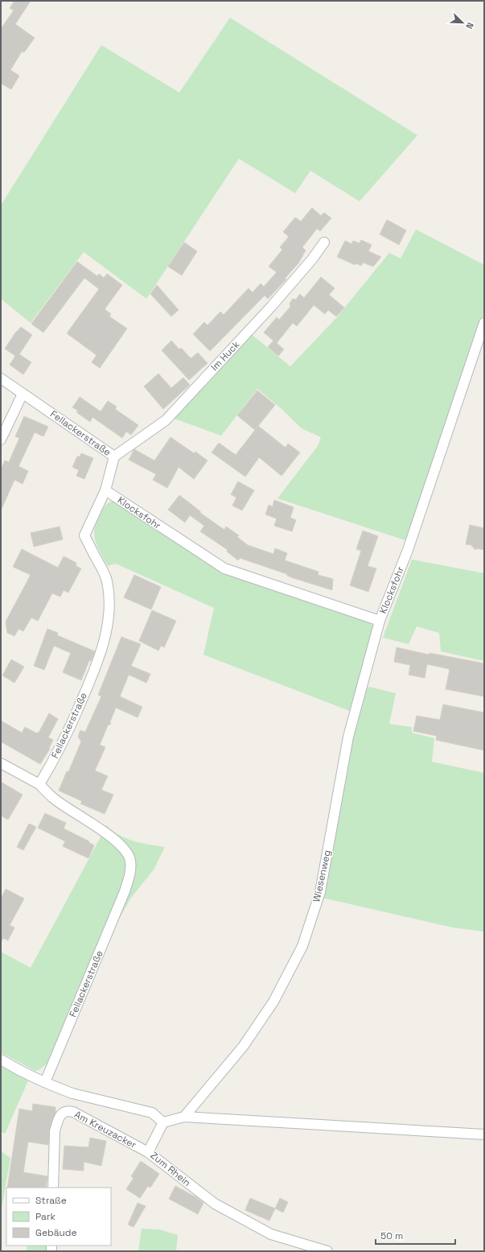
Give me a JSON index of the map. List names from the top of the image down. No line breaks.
{"streets":{"street":["Im Huck","Fellackerstraße","Klocksfohr","Wiesenweg","Am Kreuzacker","Zum Rhein"]},"crossings":[["Im Huck","Fellackerstraße"],["Fellackerstraße","Klocksfohr"],["Klocksfohr","Wiesenweg"],["Am Kreuzacker","Zum Rhein"]],"legend":["Straße","Park","Gebäude"],"scale_bar":"50 m","north":"bottom right"}
